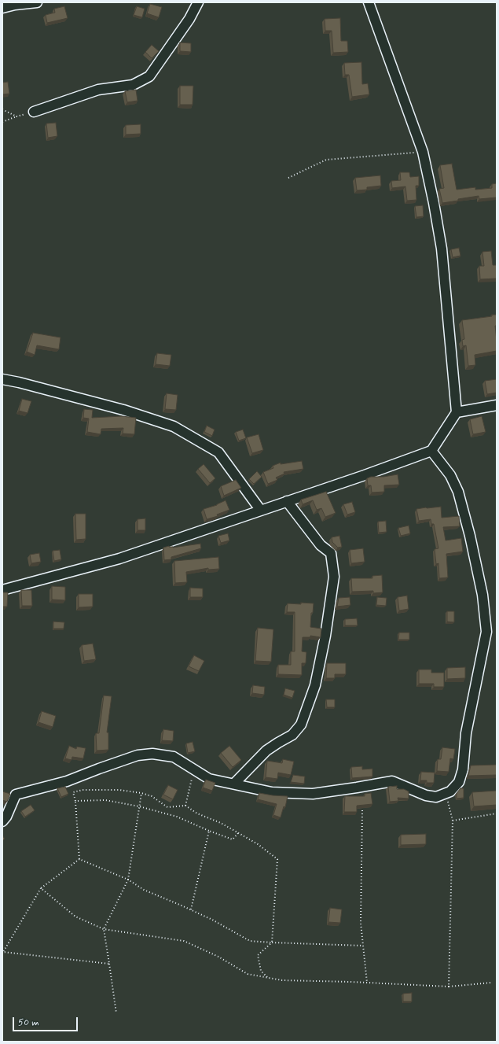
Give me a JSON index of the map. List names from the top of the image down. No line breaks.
{"scale_bar":"50 m"}
